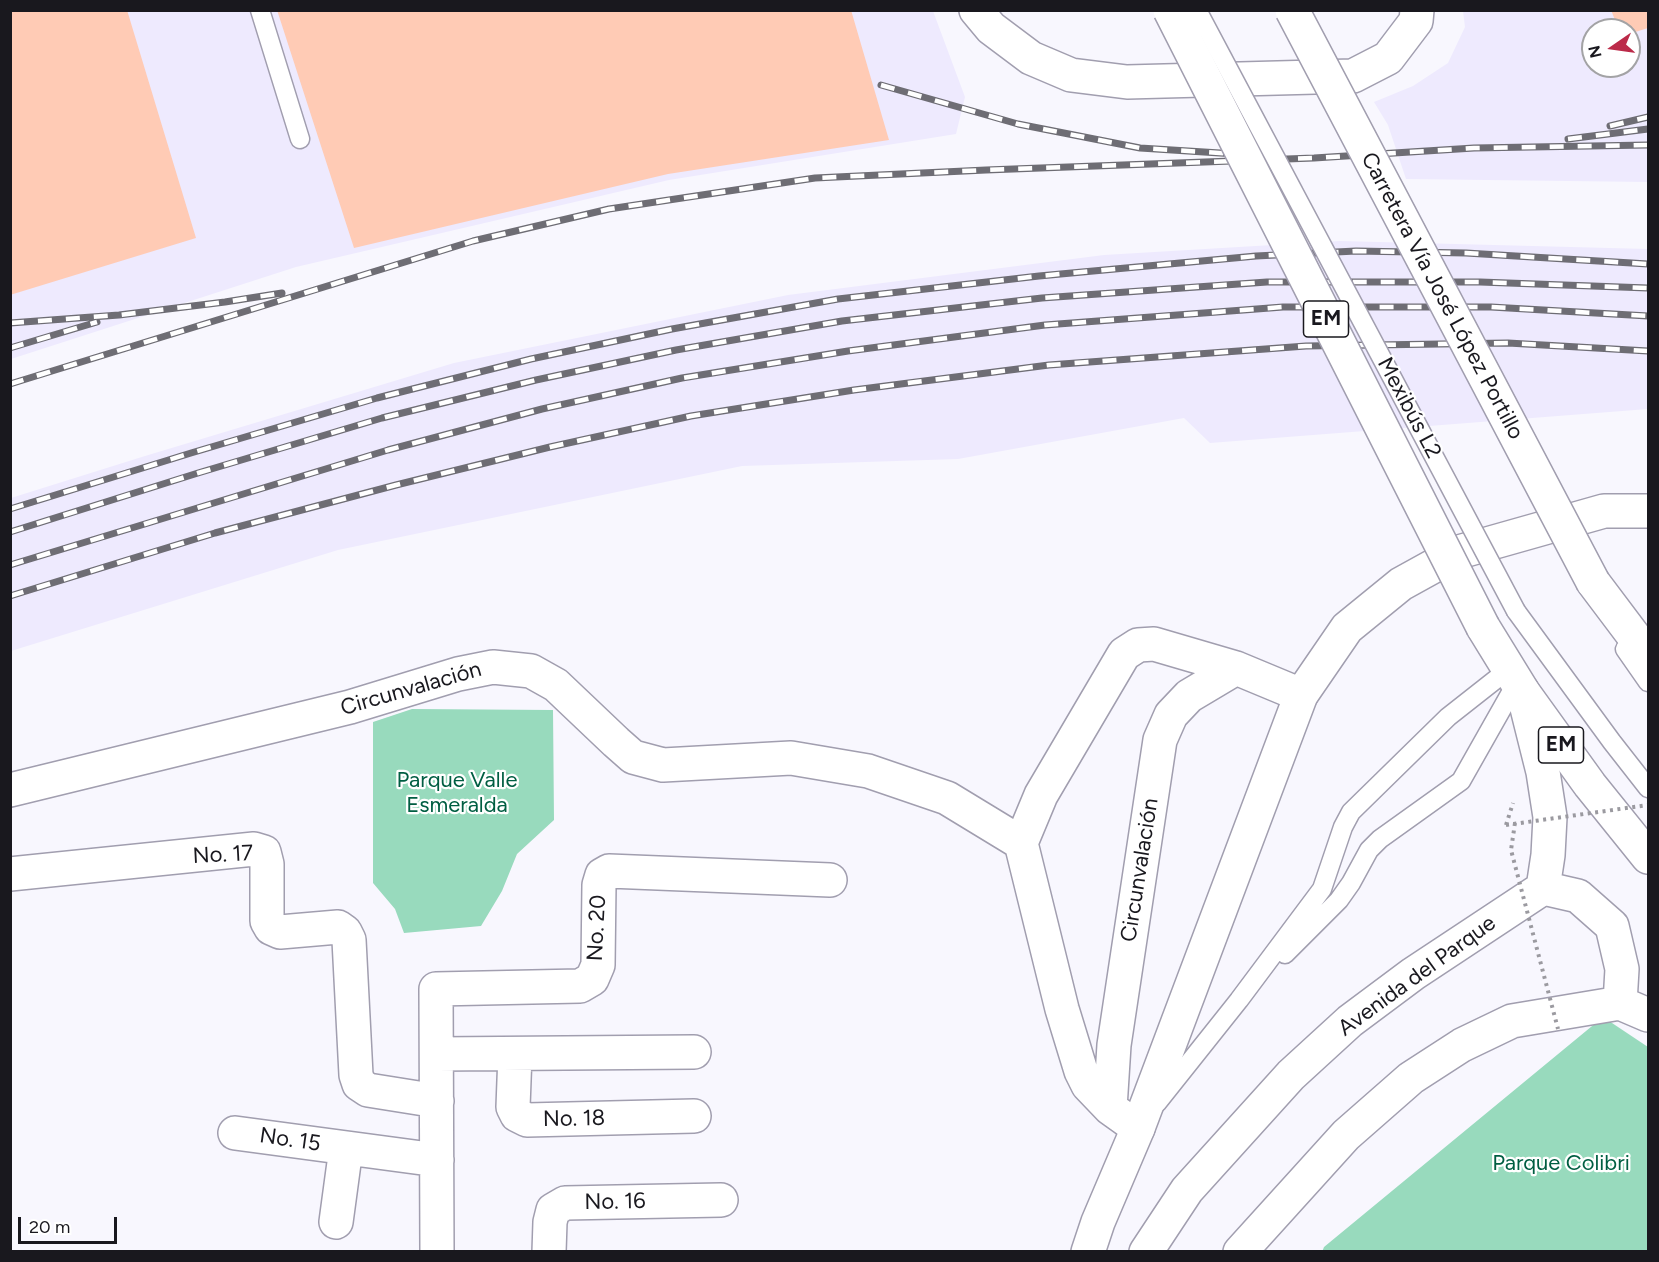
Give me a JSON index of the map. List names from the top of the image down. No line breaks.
{"streets":{"street":["Carretera Vía José López Portillo","EM","Circunvalación","No. 17","No. 20","Avenida del Parque","No. 18","No. 15","No. 16"],"lane":["Mexibús L2"]},"parks":["Parque Valle Esmeralda","Parque Colibri"],"scale_bar":"20 m","north":"left"}
